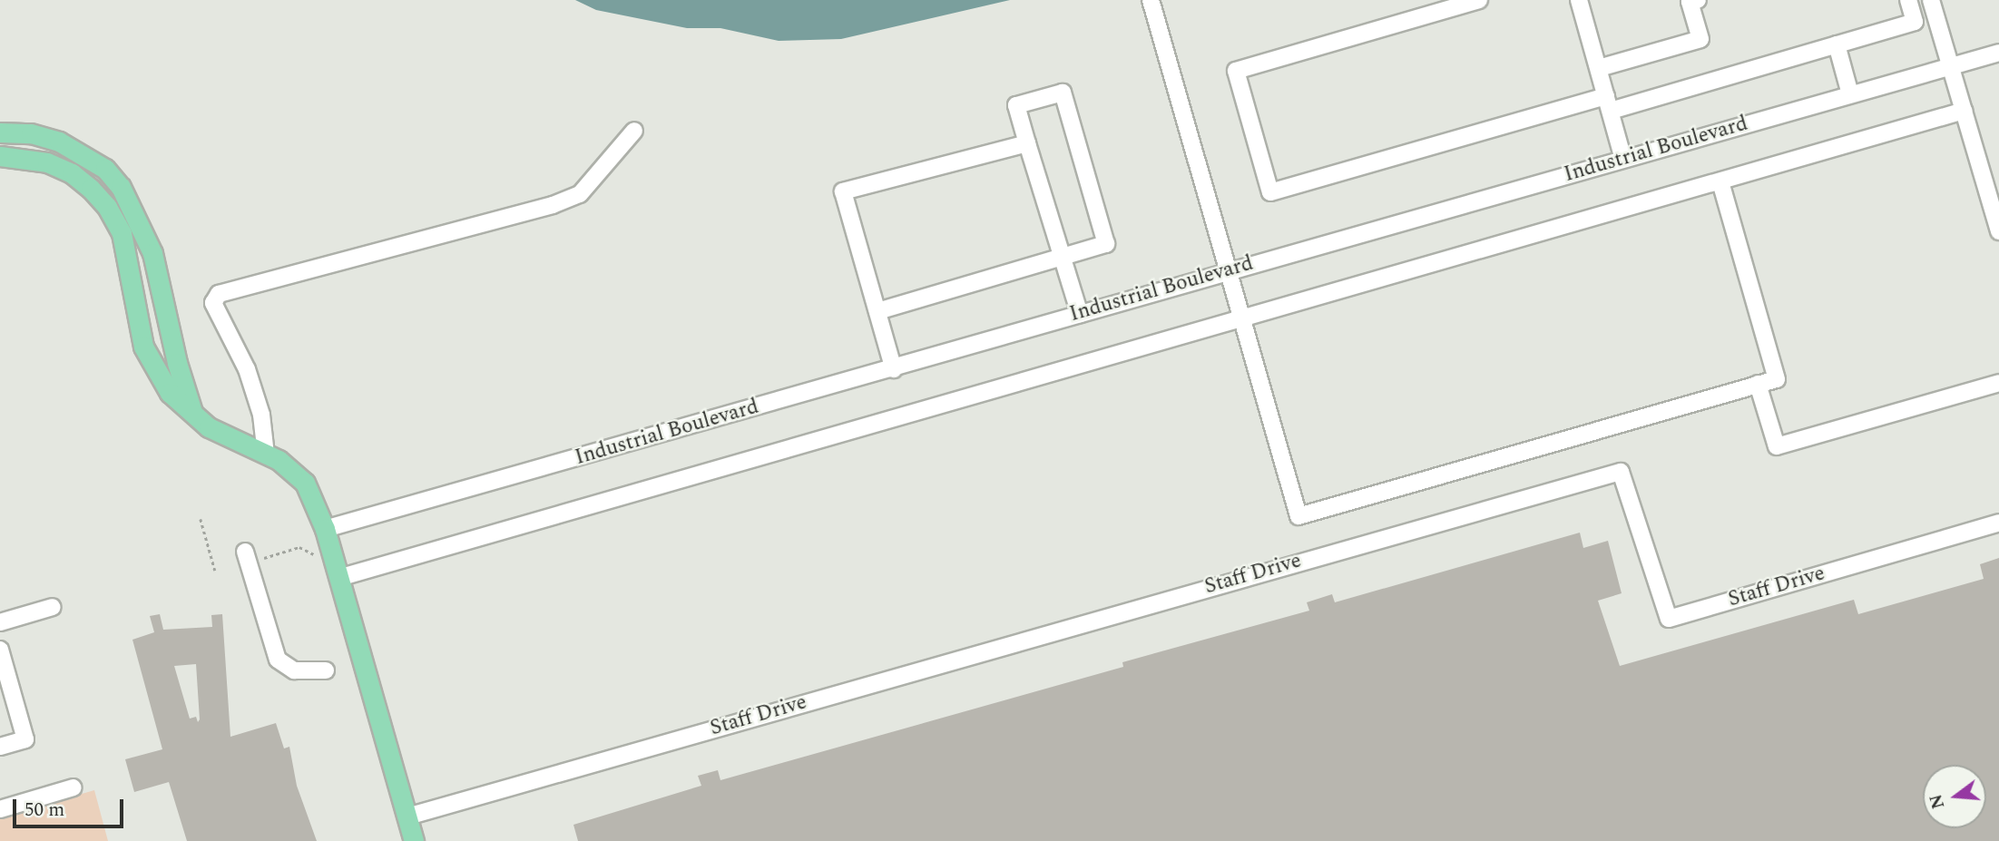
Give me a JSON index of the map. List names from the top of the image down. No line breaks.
{"streets":{"street":["Industrial Boulevard","Staff Drive"]},"scale_bar":"50 m","north":"left"}
